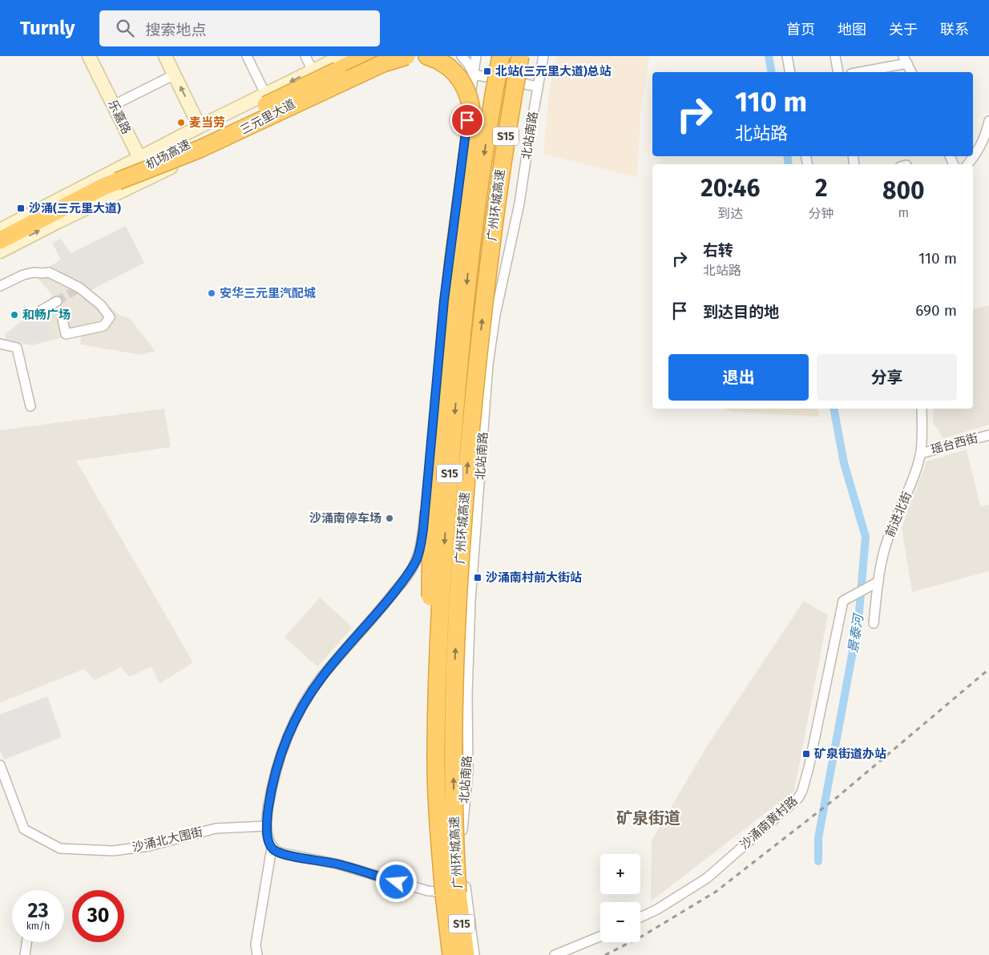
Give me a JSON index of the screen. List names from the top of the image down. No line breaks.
{"streets":{"highway":["S15","机场高速","广州环城高速"],"main road":["乐嘉路","三元里大道"],"street":["北站南路","瑶台西街","前进北街","沙涌南黄村路","沙涌北大围街"]},"crossings":[["乐嘉路","三元里大道"],["三元里大道","机场高速"],["瑶台西街","前进北街"],["前进北街","沙涌南黄村路"]],"districts":["矿泉街道"],"water":["景泰河"],"places":{"transit":["北站(三元里大道)总站","沙涌(三元里大道)","沙涌南村前大街站","矿泉街道办站"],"other":["麦当劳","安华三元里汽配城","和畅广场","沙涌南停车场"]},"page":{"header":"Turnly","search":"搜索地点","nav":["首页","地图","关于","联系"],"turn":["110 m","北站路"],"eta":["20:46","到达","2","分钟","800","m"],"list":[{"name":"右转","note":"北站路","value":"110 m"},{"name":"到达目的地","value":"690 m"}],"buttons":["退出","分享"],"map_buttons":["+","−"],"speed":"23 km/h","limit":"30"}}
